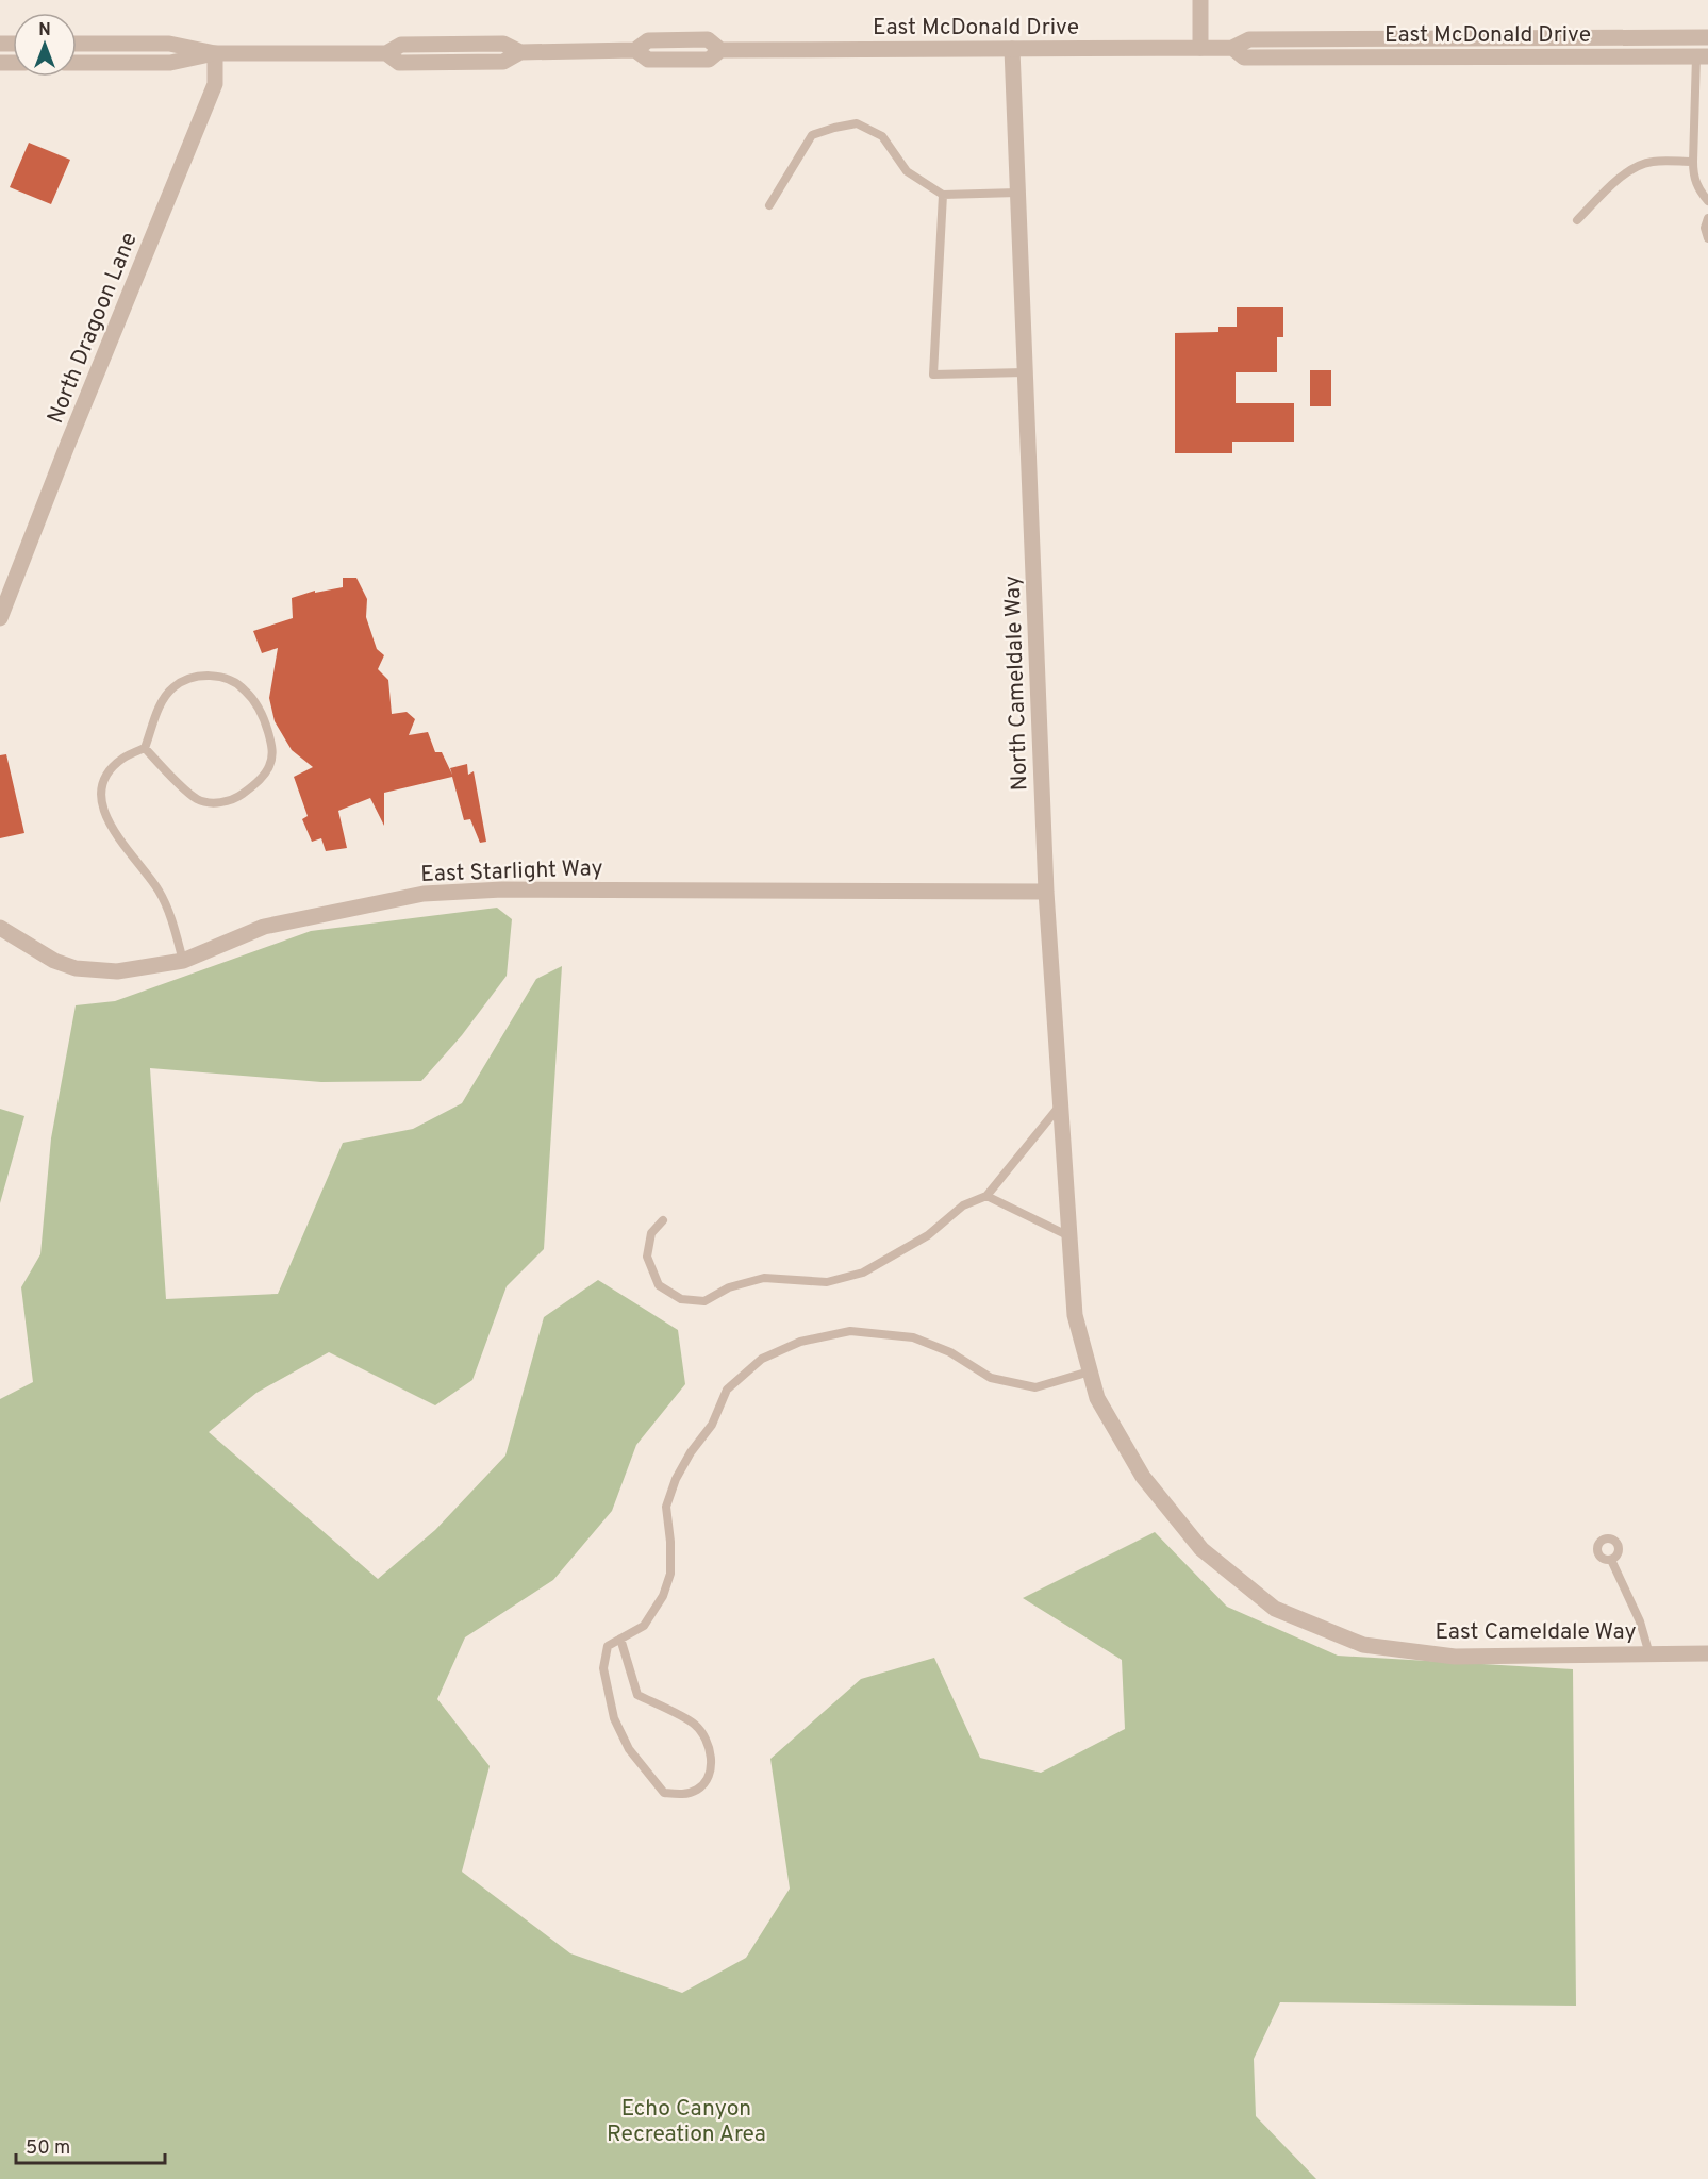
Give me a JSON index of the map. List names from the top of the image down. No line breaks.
{"streets":{"street":["East McDonald Drive","North Dragoon Lane","North Cameldale Way","East Starlight Way","East Cameldale Way"]},"crossings":[["East McDonald Drive","North Dragoon Lane"],["East McDonald Drive","North Cameldale Way"],["North Cameldale Way","East Starlight Way"],["North Cameldale Way","East Cameldale Way"]],"parks":["Echo Canyon Recreation Area"],"scale_bar":"50 m","north":"top"}
